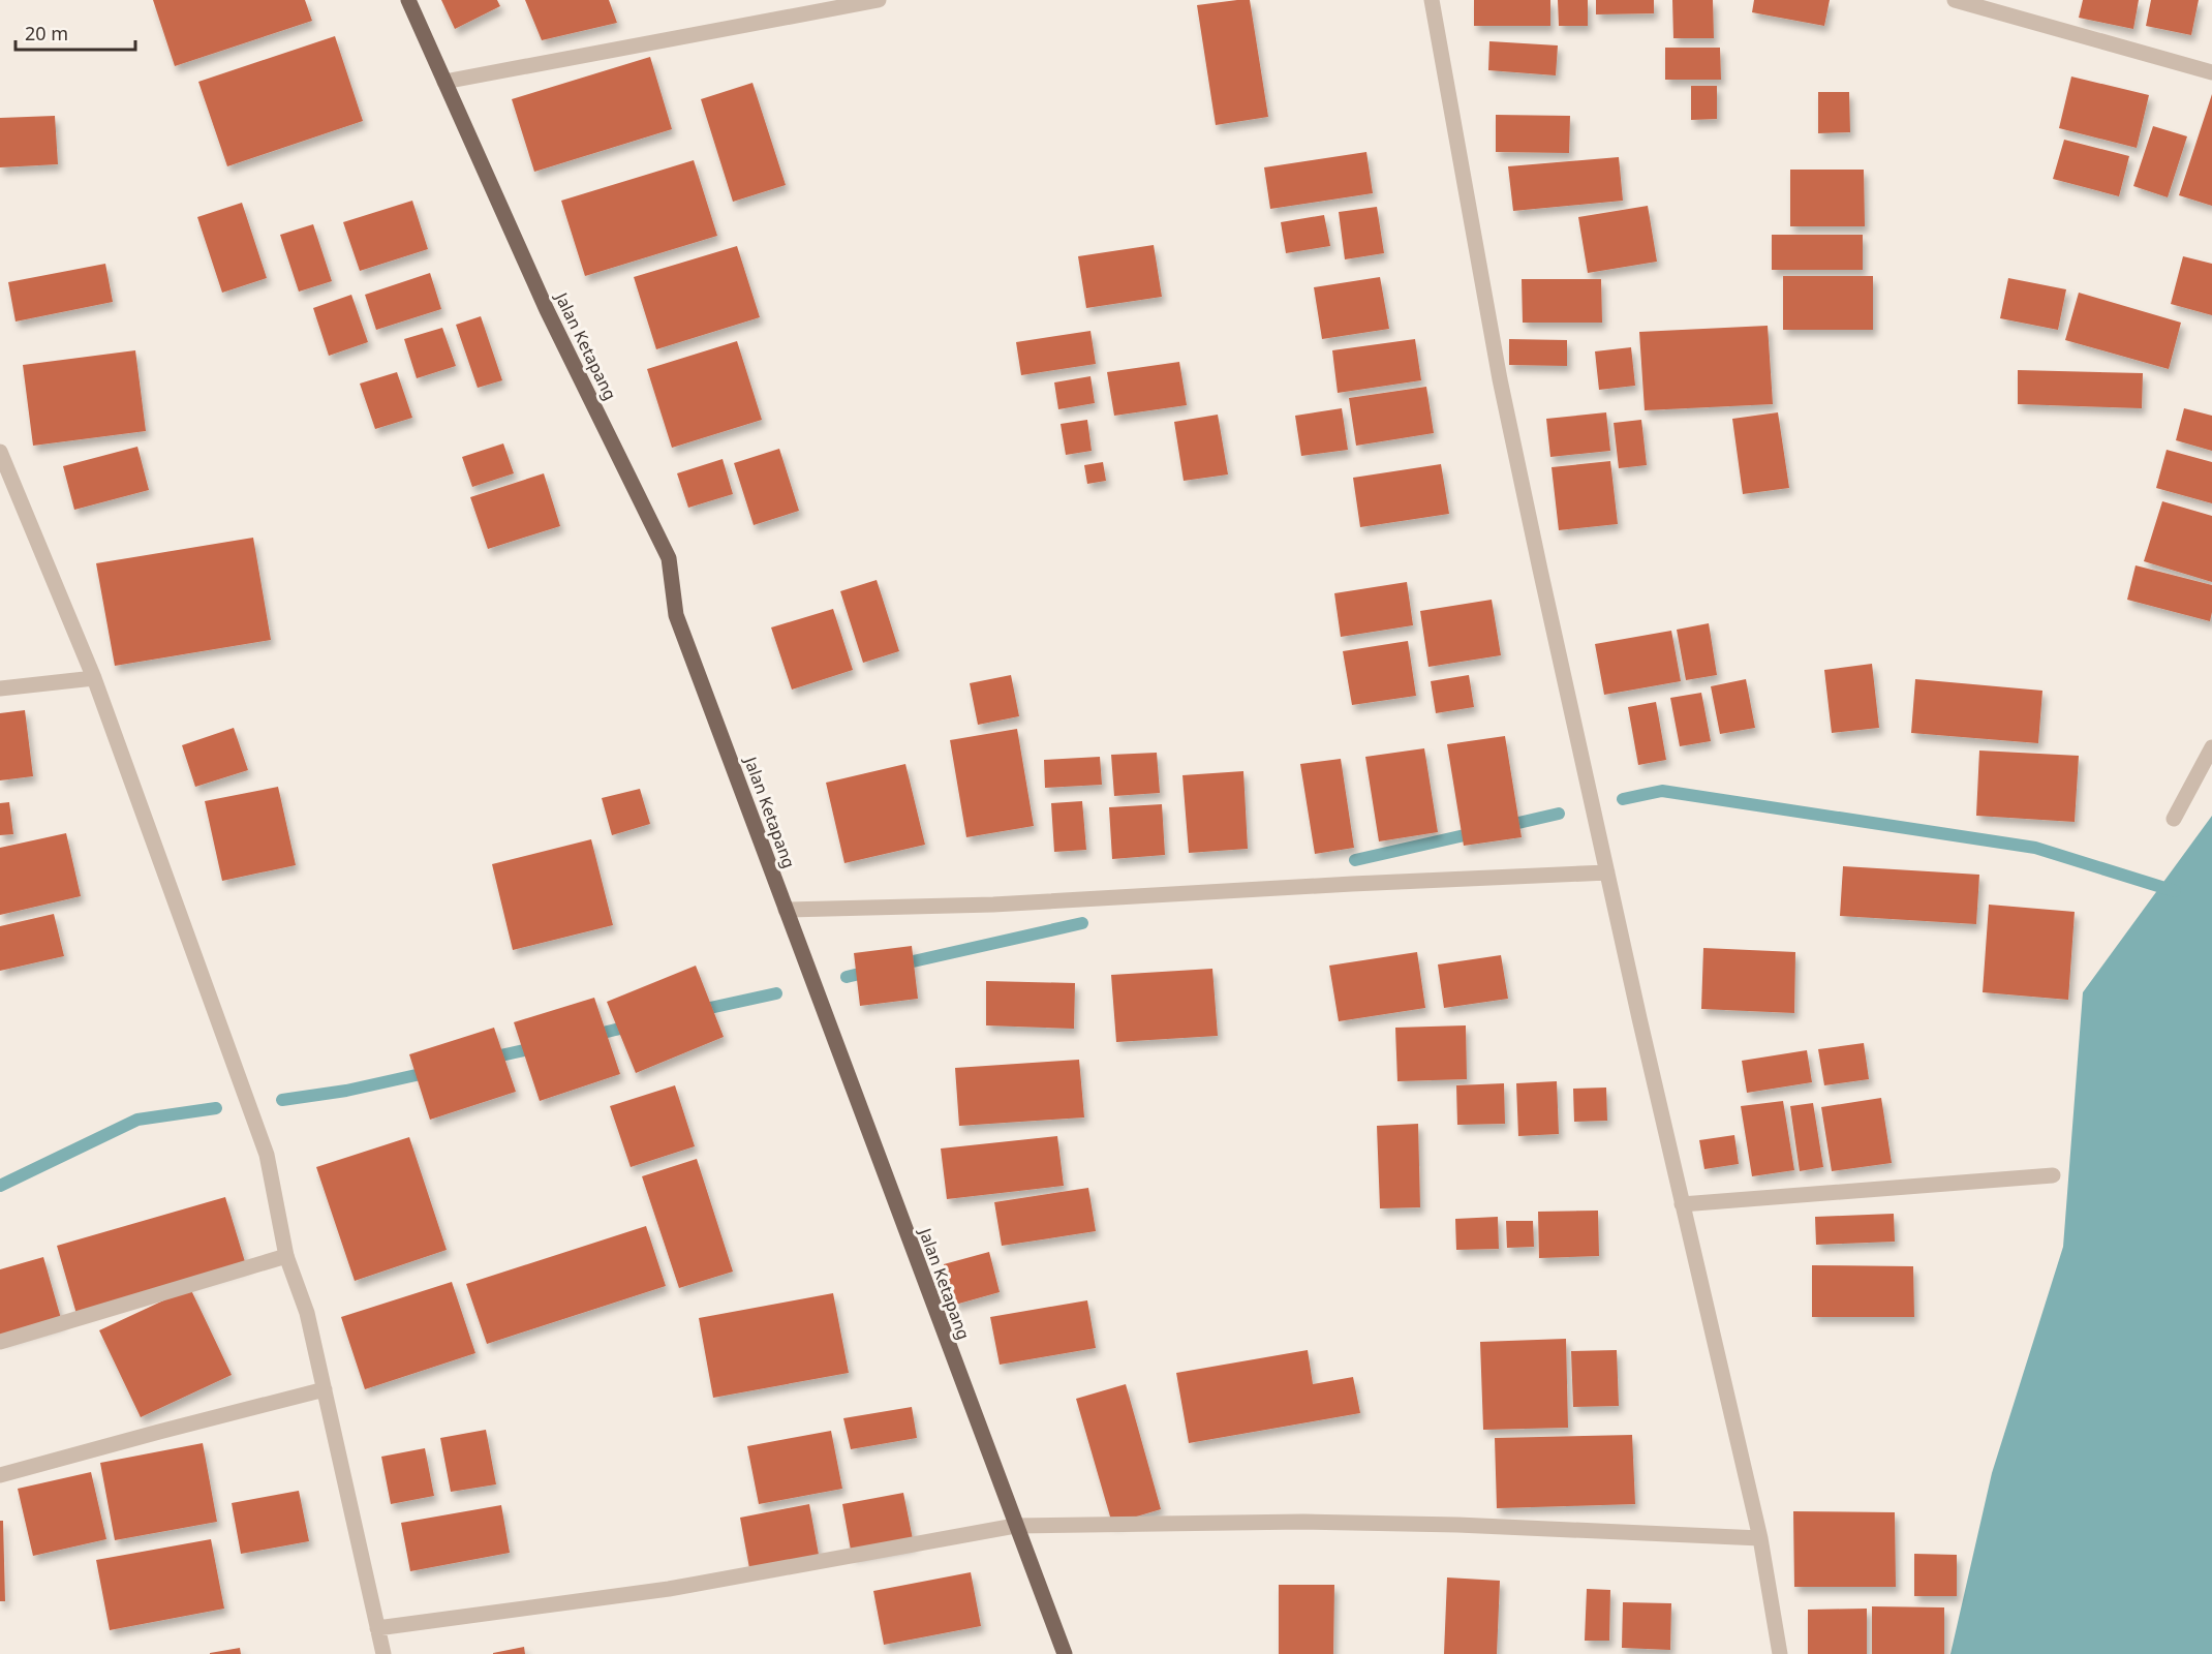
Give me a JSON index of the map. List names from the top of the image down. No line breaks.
{"streets":{"main road":["Jalan Ketapang"]},"scale_bar":"20 m"}
